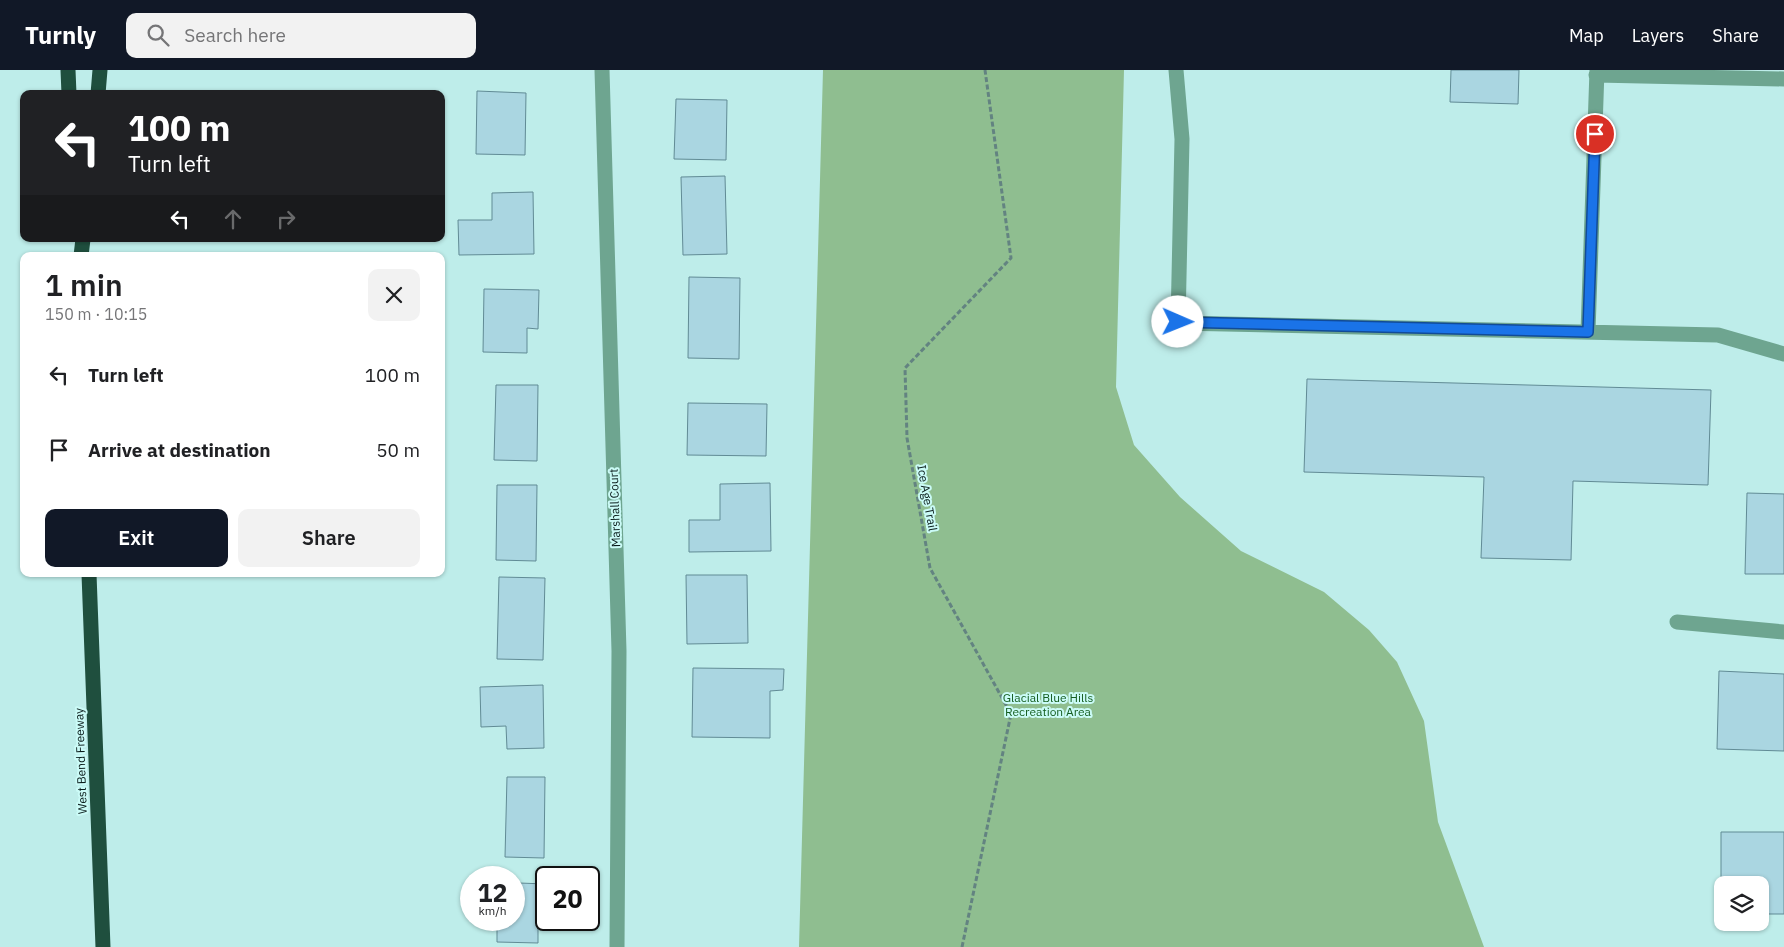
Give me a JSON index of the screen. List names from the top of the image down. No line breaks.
{"streets":{"highway":["West Bend Freeway"],"street":["Marshall Court"],"path":["Ice Age Trail"]},"parks":["Glacial Blue Hills Recreation Area"],"page":{"header":"Turnly","search":"Search here","nav":["Map","Layers","Share"],"turn":["100 m","Turn left"],"heading":["1 min","150 m · 10:15"],"list":[{"name":"Turn left","value":"100 m"},{"name":"Arrive at destination","value":"50 m"}],"buttons":["Exit","Share"],"speed":"12 km/h","limit":"20"}}
